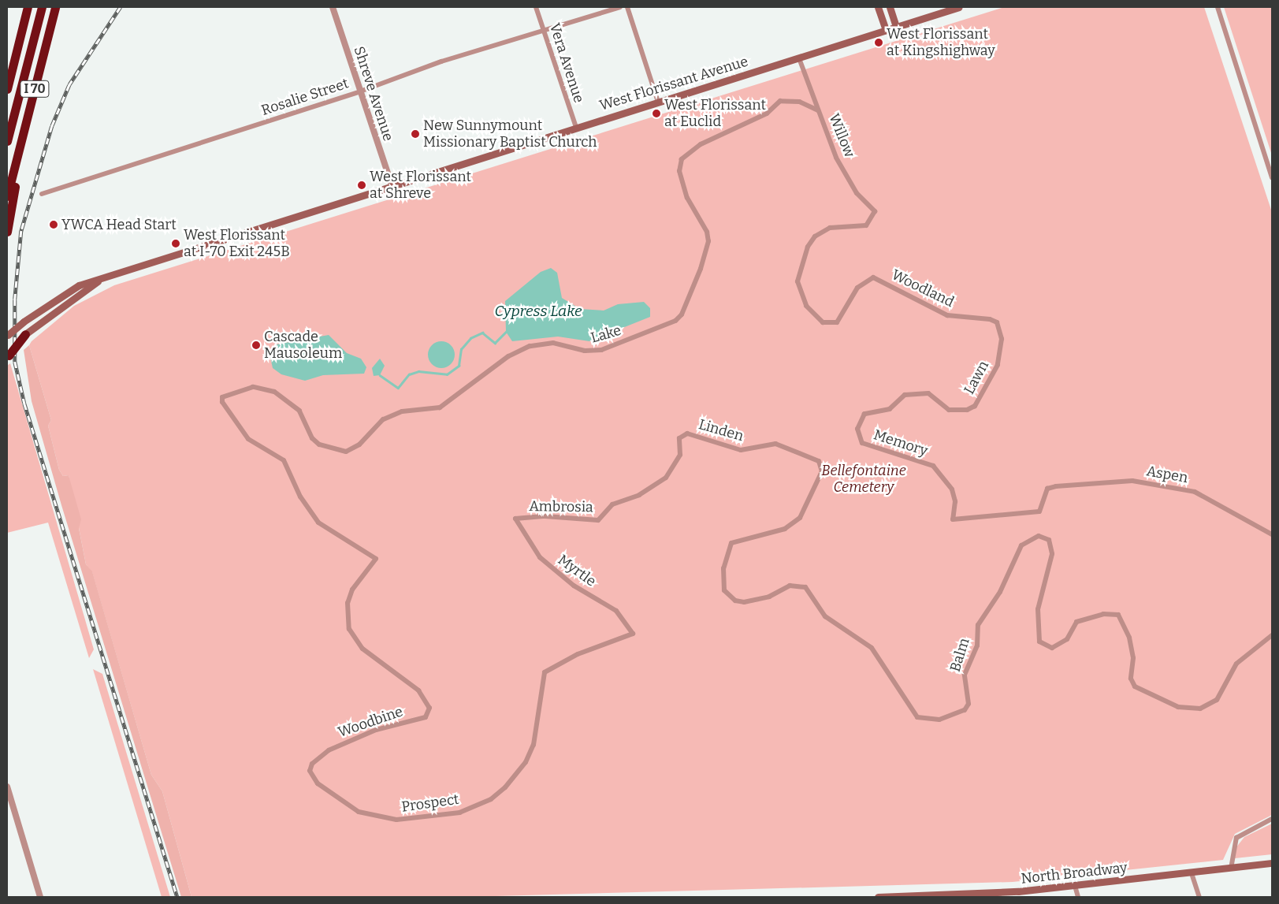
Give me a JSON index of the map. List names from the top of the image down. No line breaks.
{"streets":{"highway":["I 70"],"main road":["West Florissant Avenue","North Broadway"],"street":["Vera Avenue","Shreve Avenue","Rosalie Street","Willow","Woodland","Lake","Lawn","Linden","Memory","Aspen","Ambrosia","Myrtle","Balm","Woodbine","Prospect"]},"crossings":[["Vera Avenue","West Florissant Avenue"],["Vera Avenue","Rosalie Street"],["West Florissant Avenue","Shreve Avenue"],["West Florissant Avenue","Willow"],["Shreve Avenue","Rosalie Street"],["Willow","Woodland"],["Willow","Lake"],["Woodland","Lawn"],["Lake","Woodbine"],["Lawn","Memory"],["Linden","Ambrosia"],["Linden","Balm"],["Memory","Aspen"],["Ambrosia","Myrtle"],["Myrtle","Prospect"],["Woodbine","Prospect"]],"water":["Cypress Lake"],"parks":["Bellefontaine Cemetery"],"places":["West Florissant at Kingshighway","West Florissant at Euclid","New Sunnymount Missionary Baptist Church","West Florissant at Shreve","YWCA Head Start","West Florissant at I-70 Exit 245B","Cascade Mausoleum"]}
